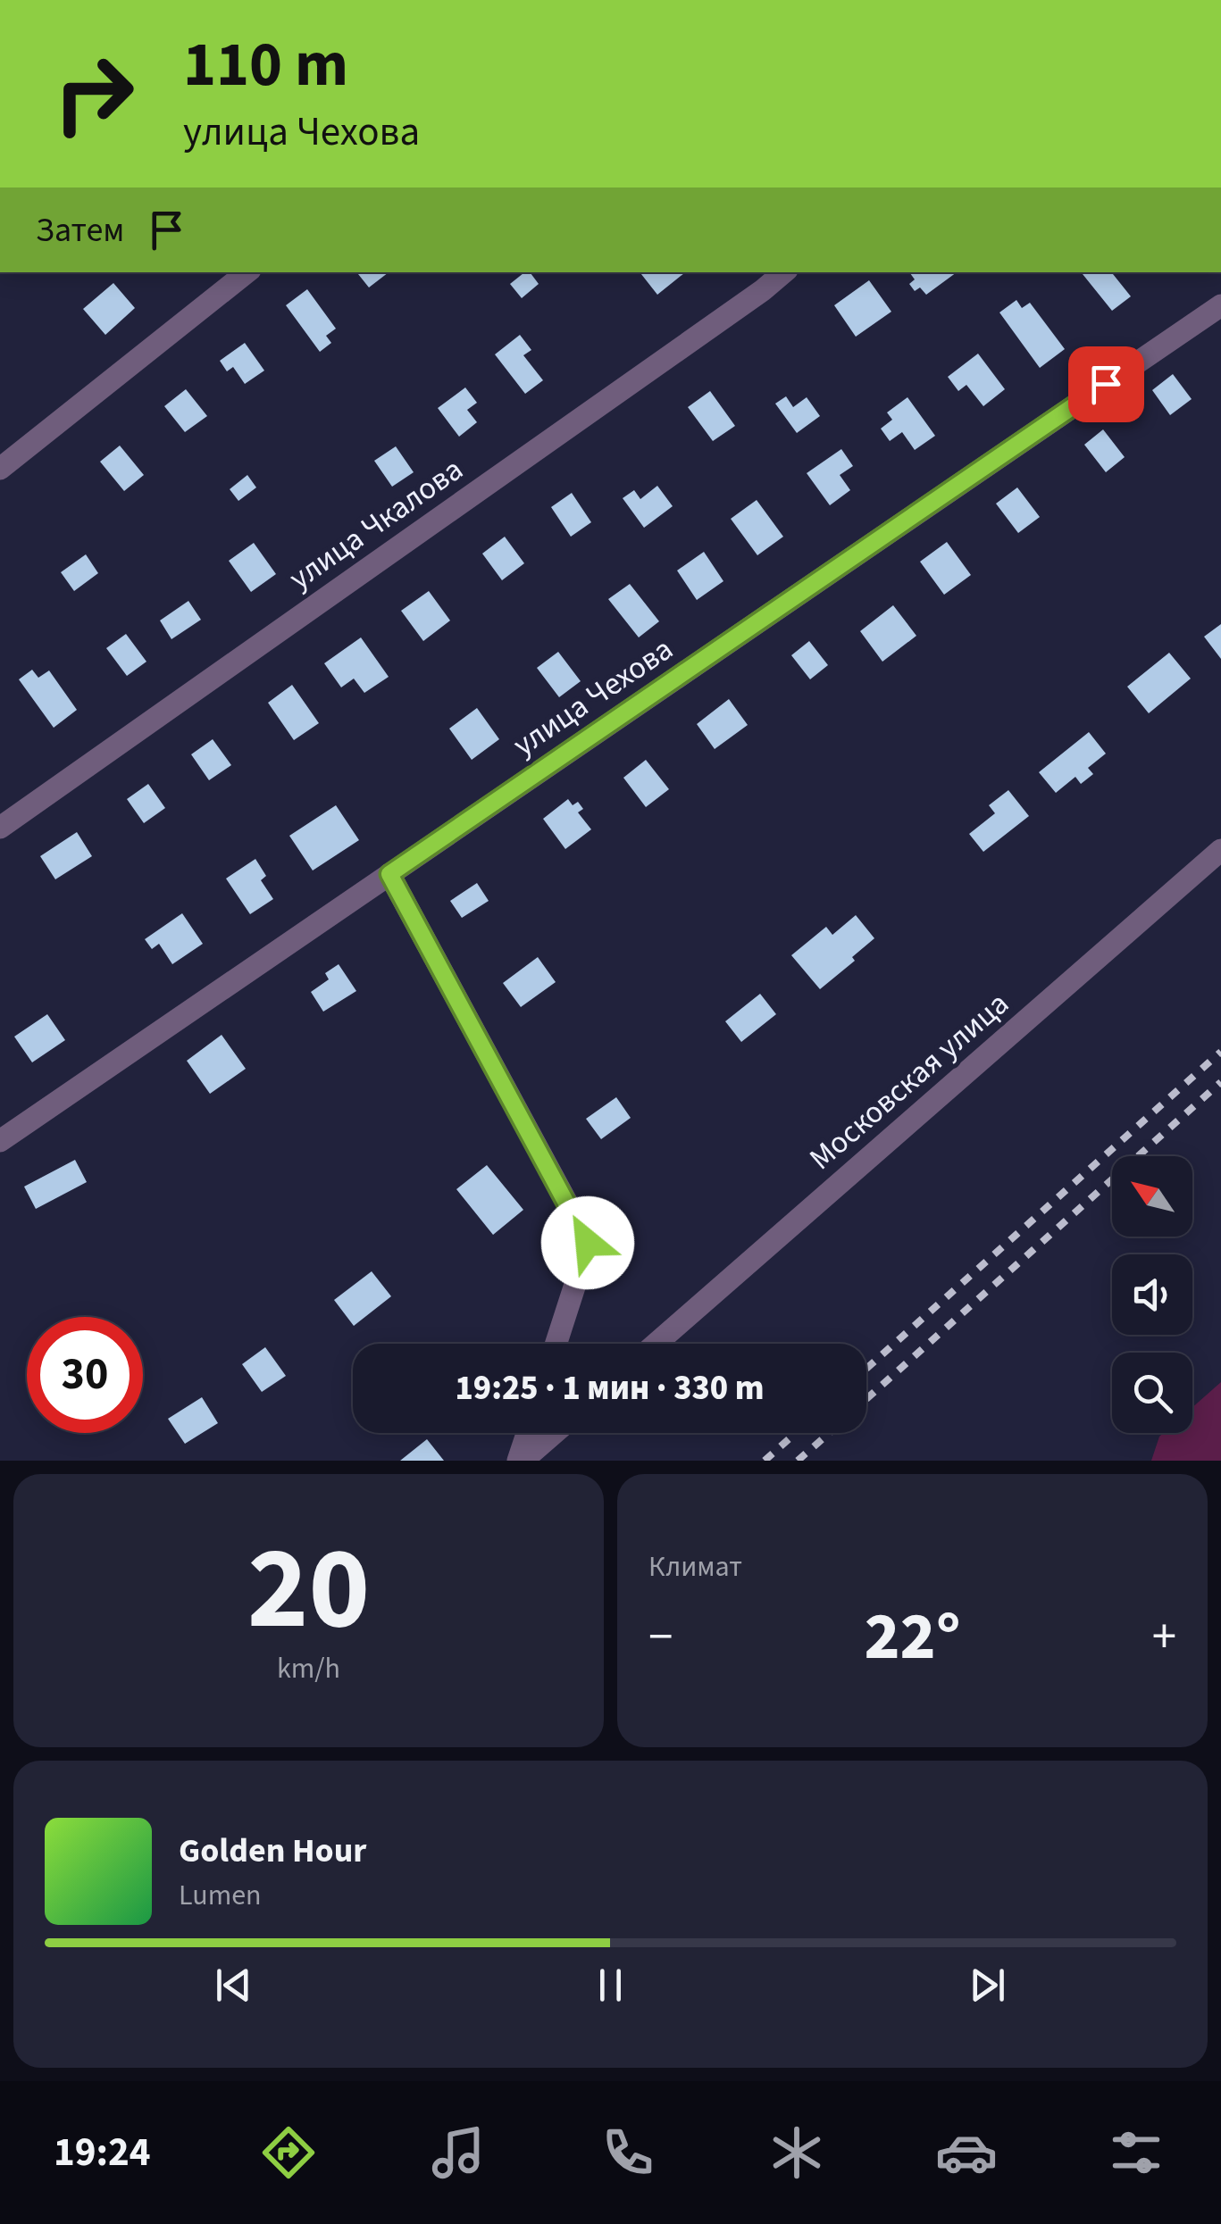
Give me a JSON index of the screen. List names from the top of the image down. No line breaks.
{"streets":{"street":["улица Чкалова","улица Чехова","Московская улица"]},"north":"top left","page":{"turn":["110 m","улица Чехова"],"then":"Затем","limit":"30","trip":"19:25 · 1 мин · 330 m","tile":[["20","km/h"],"Климат"],"heat":["−","22°","+"],"song":["Golden Hour","Lumen"],"tabs":"19:24"}}
